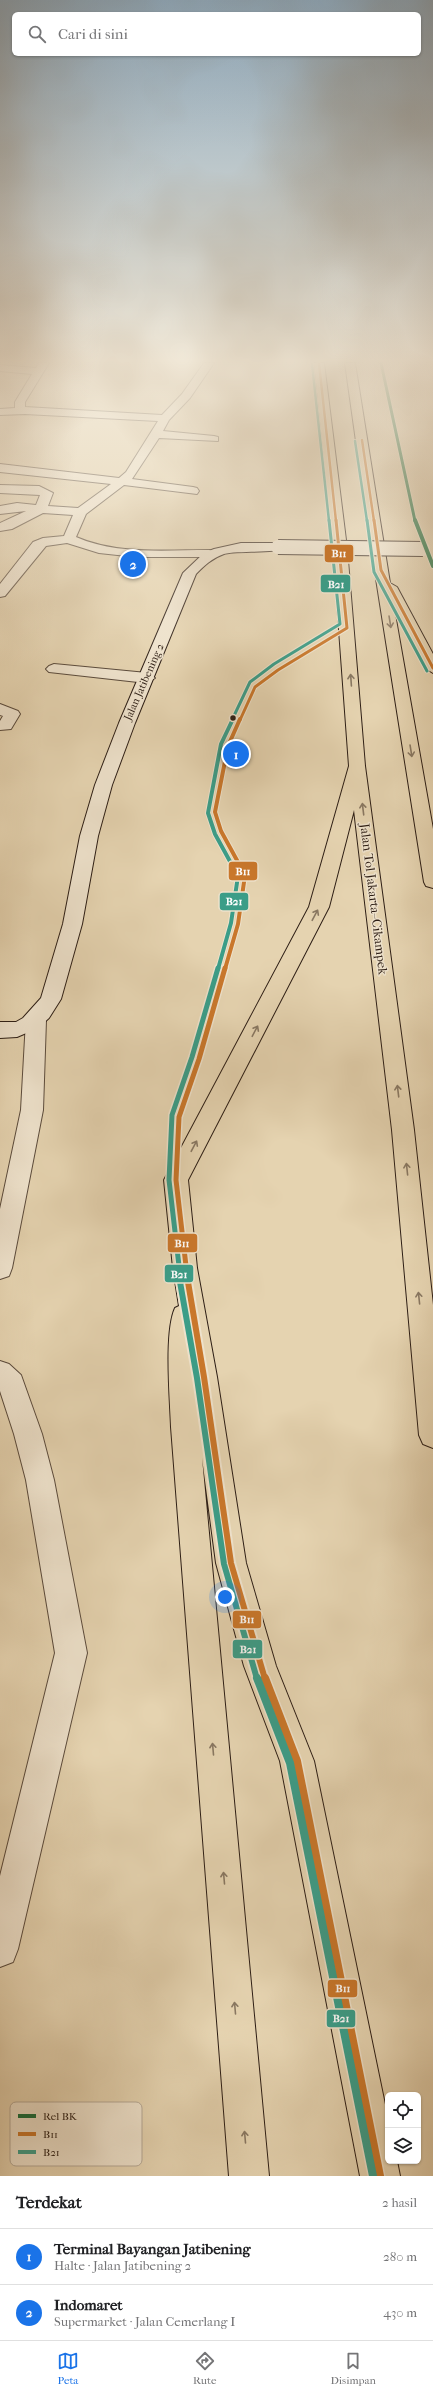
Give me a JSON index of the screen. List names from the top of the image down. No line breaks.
{"streets":{"highway":["Jalan Tol Jakarta–Cikampek"],"street":["Jalan Jatibening 2"]},"lines":["rail line BK","transit line B11","transit line B21"],"legend":["Rel BK","B11","B21"],"page":{"search":"Cari di sini","pins":["2","1"],"heading":["Terdekat","2 hasil"],"list":[{"mark":"1","name":"Terminal Bayangan Jatibening","note":"Halte · Jalan Jatibening 2","value":"280 m"},{"mark":"2","name":"Indomaret","note":"Supermarket · Jalan Cemerlang I","value":"430 m"}],"nav":["Peta","Rute","Disimpan"]}}
